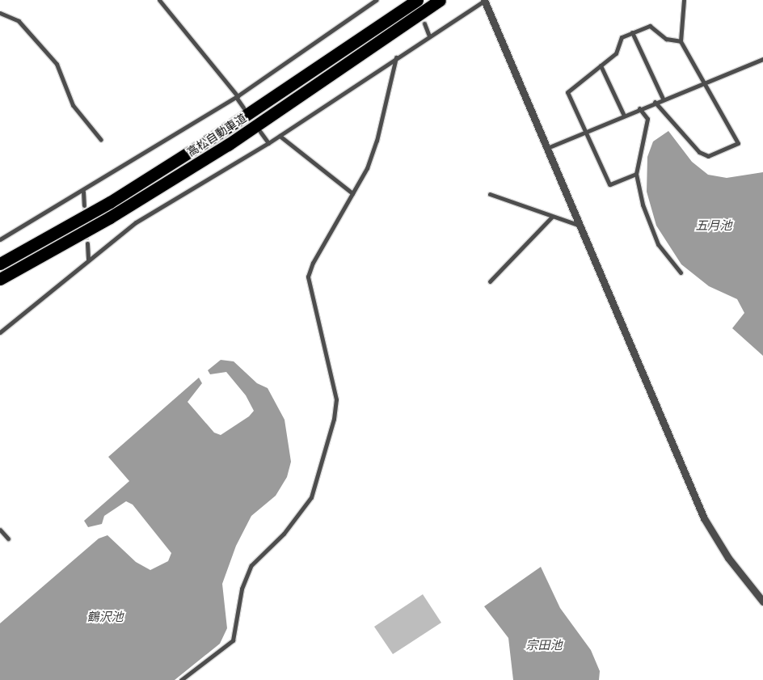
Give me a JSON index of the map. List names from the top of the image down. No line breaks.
{"streets":{"highway":["高松自動車道"]},"water":["五月池","鶴沢池","宗田池"]}
